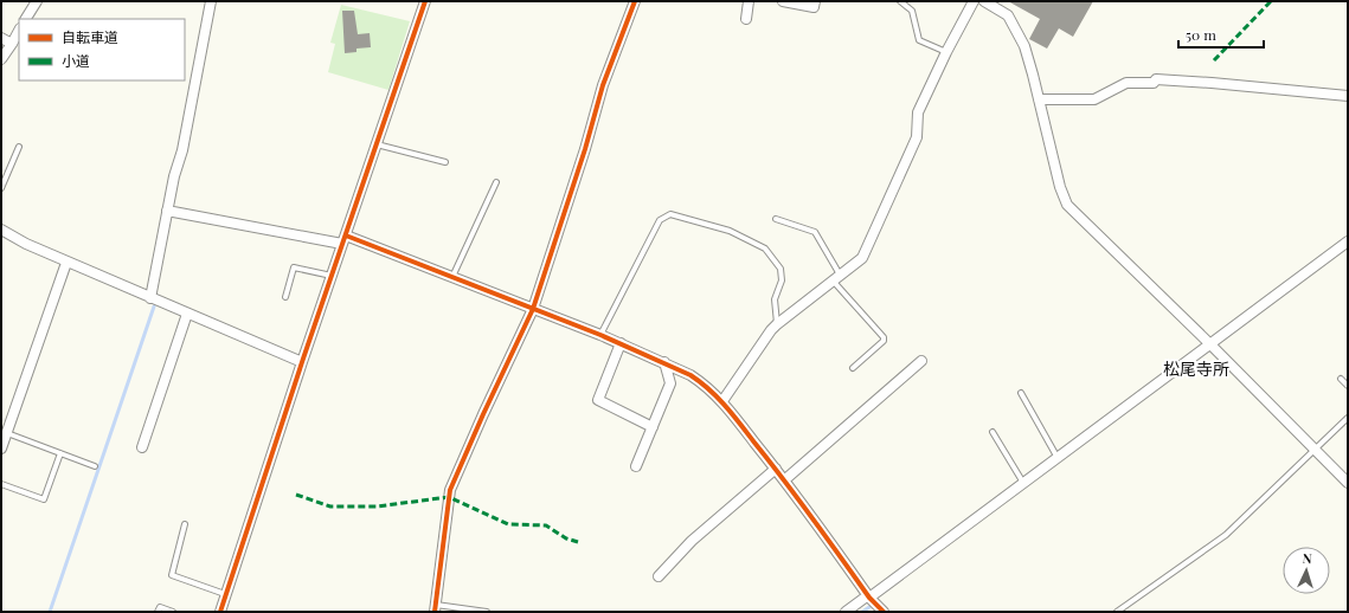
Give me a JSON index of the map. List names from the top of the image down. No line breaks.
{"districts":["松尾寺所"],"legend":["自転車道","小道"],"scale_bar":"50 m","north":"top"}
